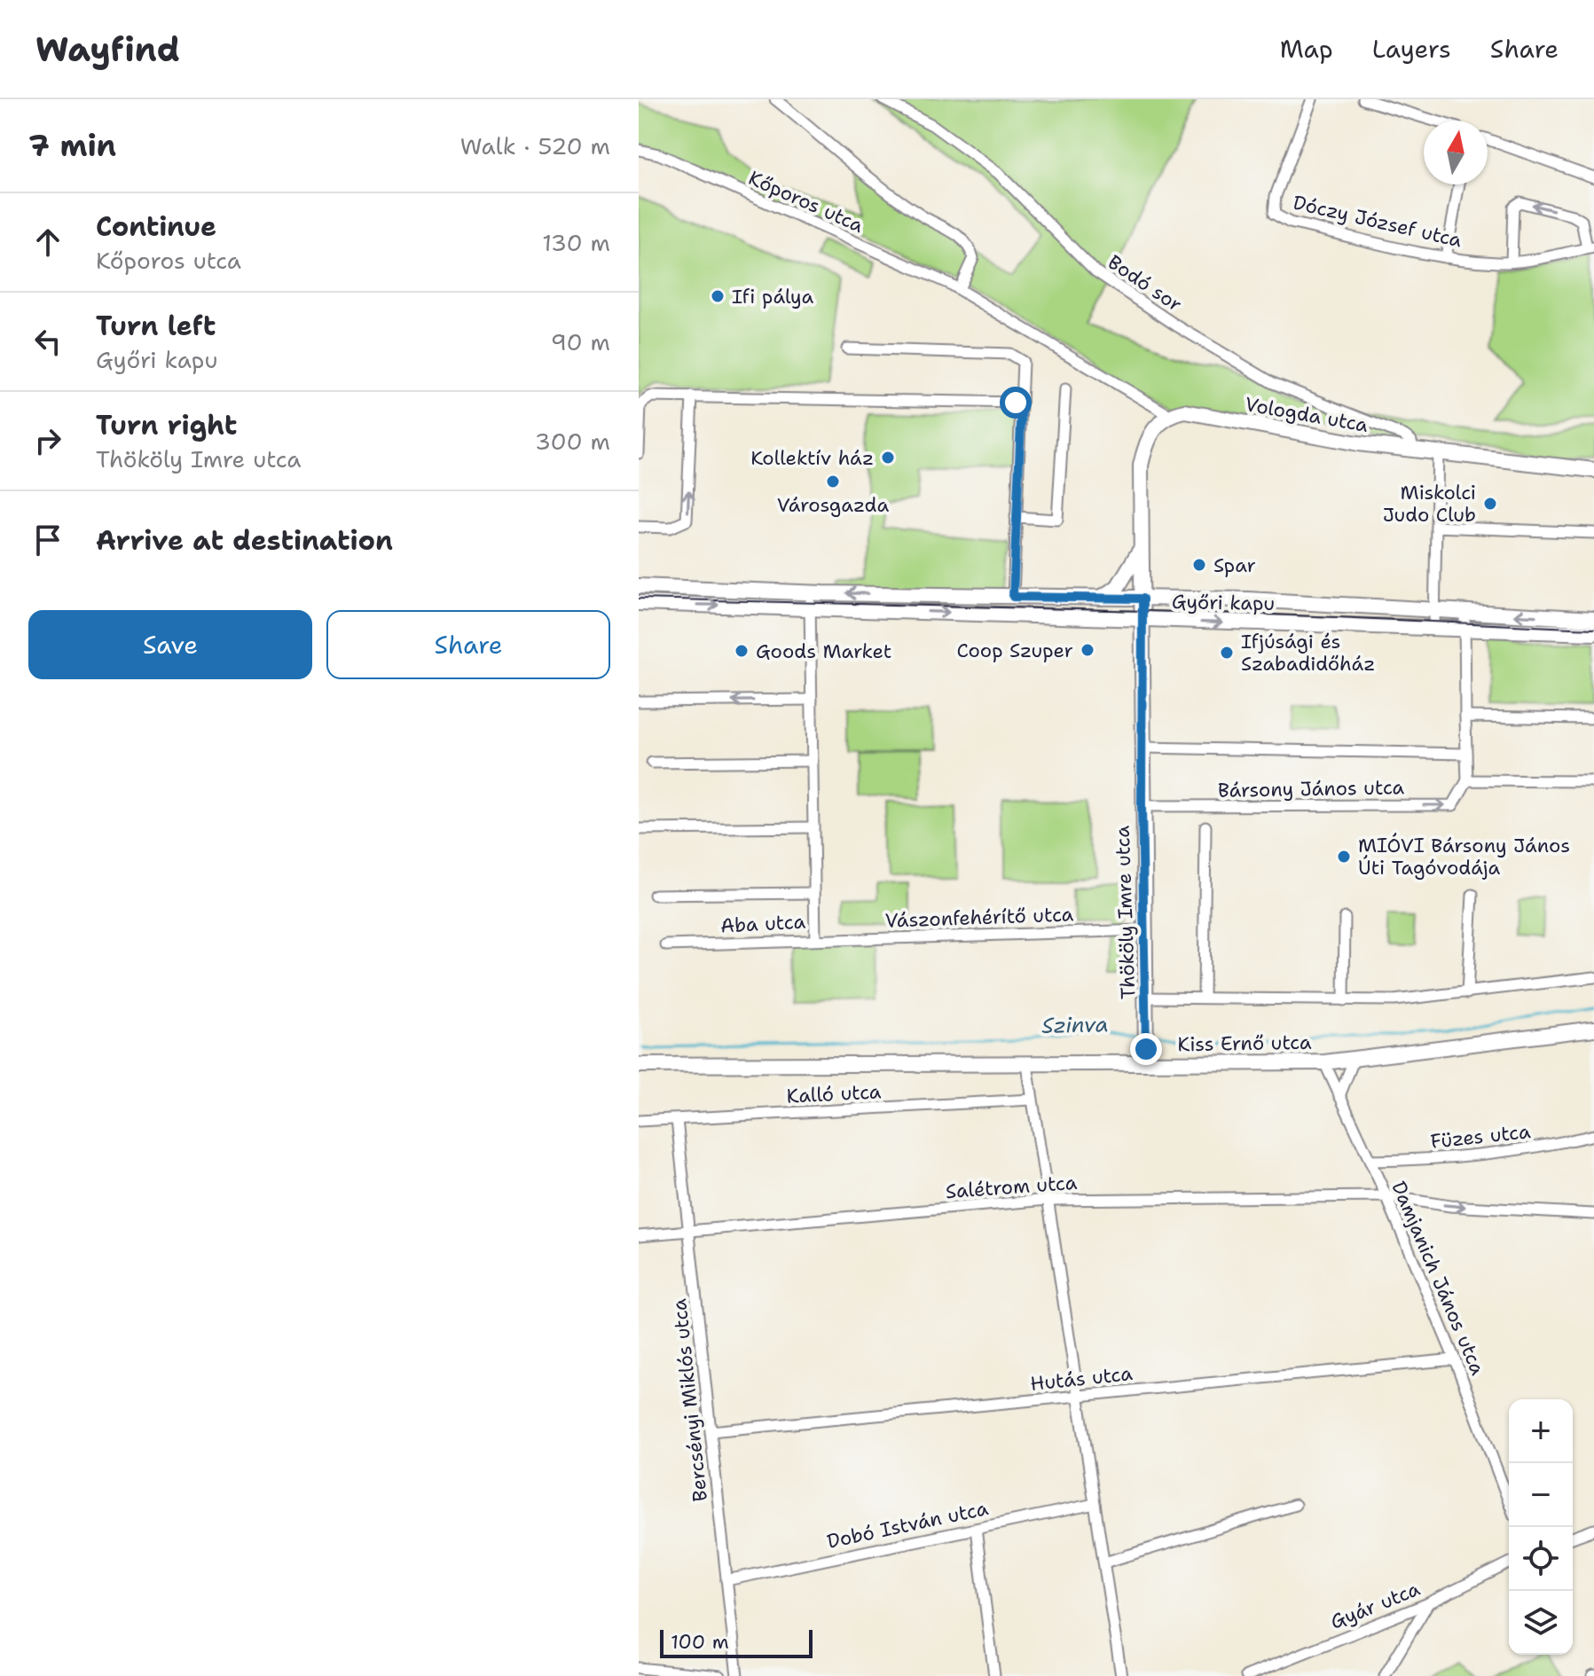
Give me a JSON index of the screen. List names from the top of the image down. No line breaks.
{"streets":{"street":["Kőporos utca","Dóczy József utca","Bodó sor","Vologda utca","Győri kapu","Bársony János utca","Thököly Imre utca","Vászonfehérítő utca","Aba utca","Kiss Ernő utca","Kalló utca","Füzes utca","Salétrom utca","Damjanich János utca","Hutás utca","Bercsényi Miklós utca","Dobó István utca","Gyár utca"]},"crossings":[["Kőporos utca","Vologda utca"],["Kőporos utca","Thököly Imre utca"],["Bodó sor","Vologda utca"],["Vologda utca","Thököly Imre utca"],["Győri kapu","Thököly Imre utca"],["Győri kapu","Aba utca"],["Bársony János utca","Thököly Imre utca"],["Thököly Imre utca","Vászonfehérítő utca"],["Thököly Imre utca","Kiss Ernő utca"],["Vászonfehérítő utca","Aba utca"],["Kiss Ernő utca","Damjanich János utca"],["Kalló utca","Bercsényi Miklós utca"],["Füzes utca","Damjanich János utca"],["Salétrom utca","Damjanich János utca"],["Salétrom utca","Bercsényi Miklós utca"],["Damjanich János utca","Hutás utca"],["Hutás utca","Bercsényi Miklós utca"],["Bercsényi Miklós utca","Dobó István utca"]],"water":["Szinva"],"places":["Ifi pálya","Kollektív ház","Városgazda","Miskolci Judo Club","Spar","Coop Szuper","Goods Market","Ifjúsági és Szabadidőház","MIÓVI Bársony János Úti Tagóvodája"],"scale_bar":"100 m","north":"top","page":{"header":"Wayfind","nav":["Map","Layers","Share"],"heading":["7 min","Walk · 520 m"],"list":[["Continue","Kőporos utca","130 m"],["Turn left","Győri kapu","90 m"],["Turn right","Thököly Imre utca","300 m"],"Arrive at destination"],"buttons":["Save","Share"],"map_buttons":["+","−"],"scale":"100 m"}}
